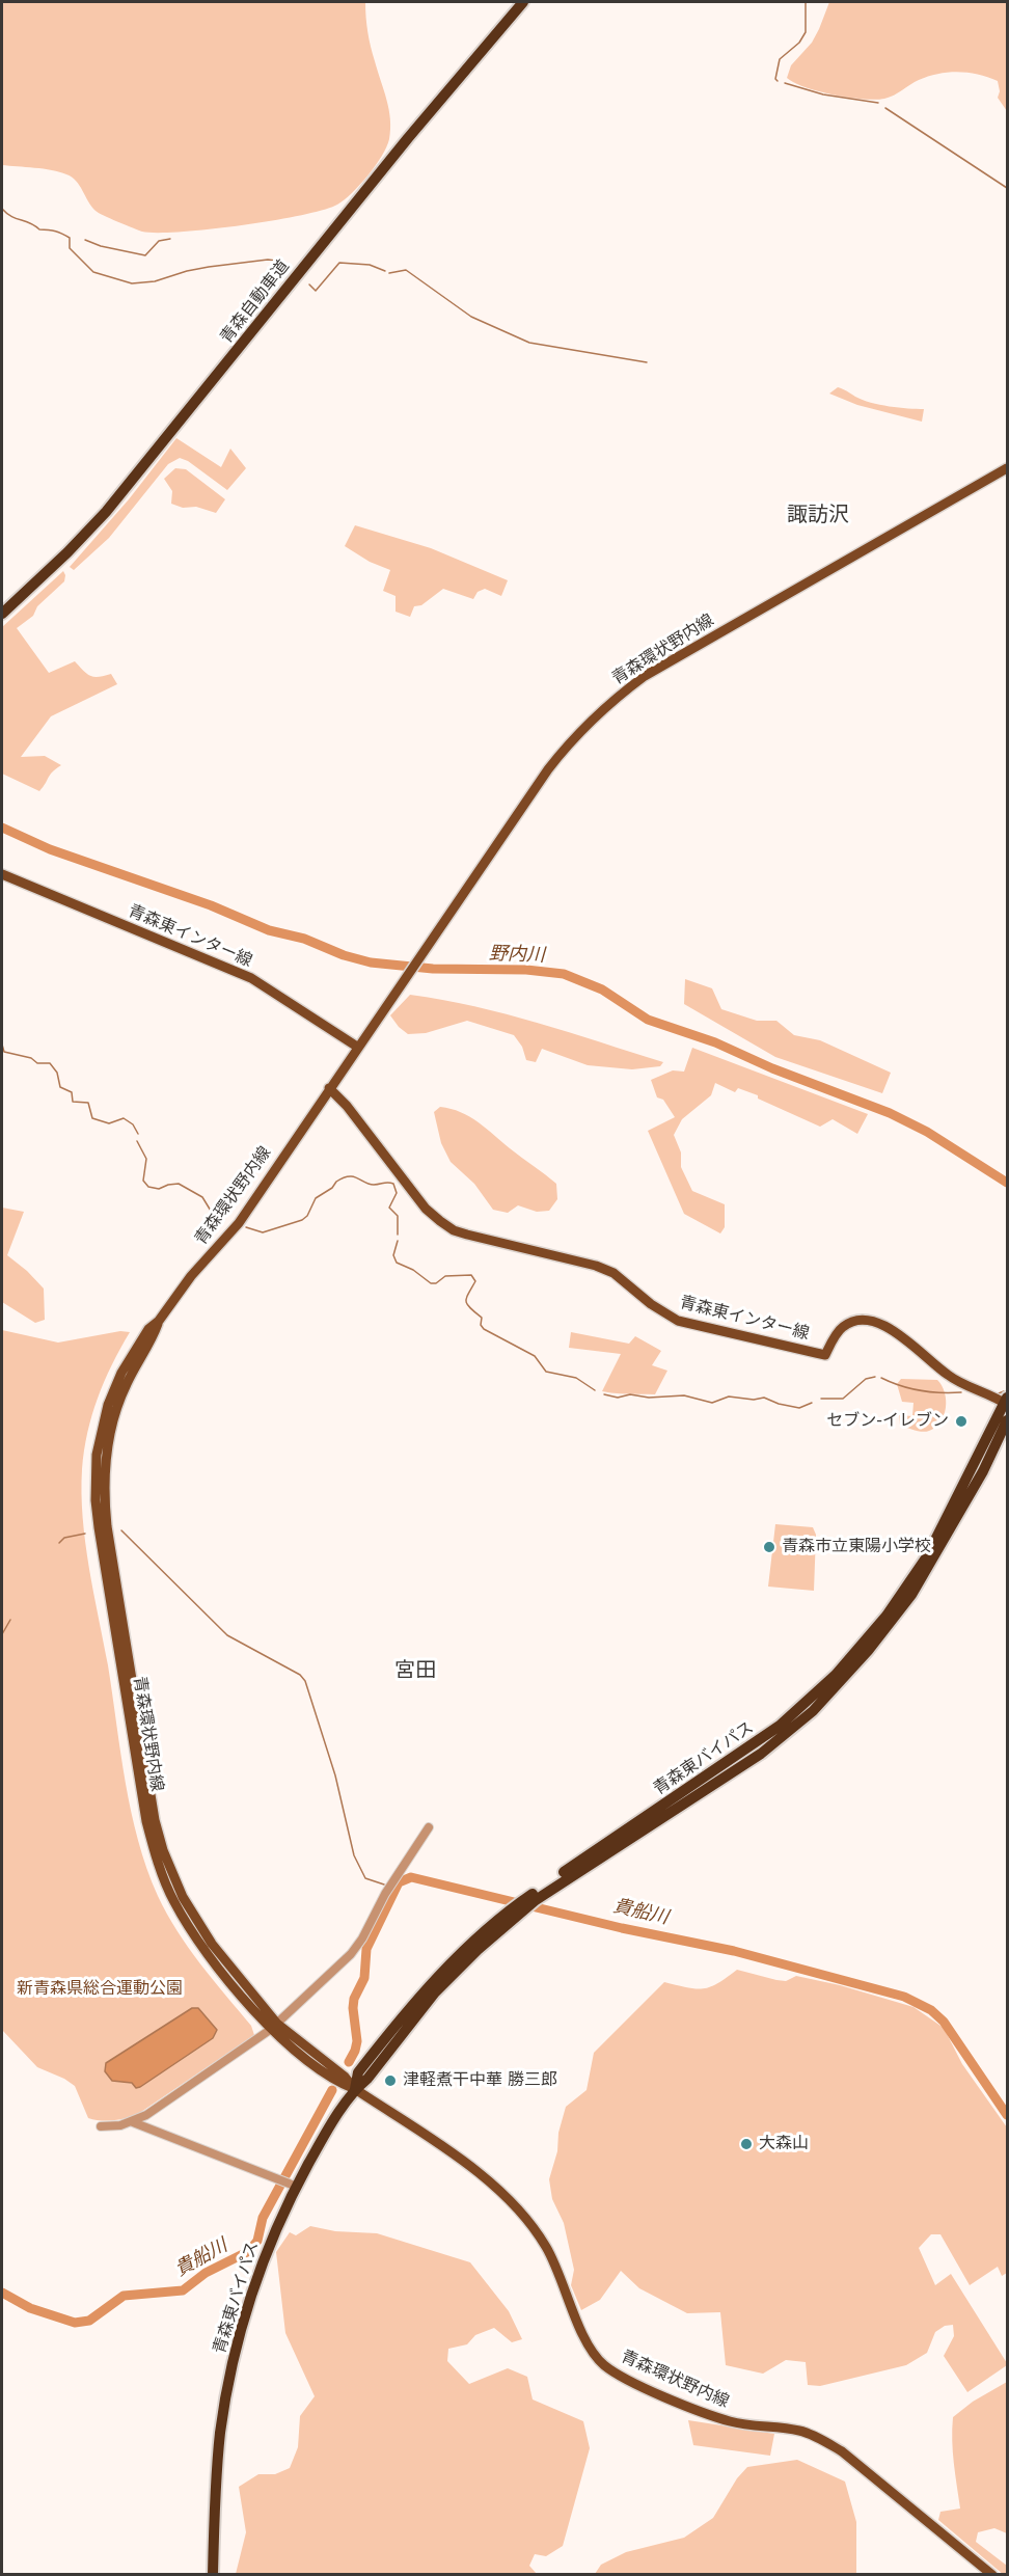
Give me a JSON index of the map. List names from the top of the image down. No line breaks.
{"streets":{"highway":["青森自動車道","青森東バイパス"],"main road":["青森環状野内線","青森東インター線"]},"crossings":[["青森環状野内線","青森東インター線"],["青森環状野内線","青森東バイパス"],["青森東インター線","青森東バイパス"]],"districts":["諏訪沢","宮田"],"water":["野内川","貴船川"],"parks":["新青森県総合運動公園"],"places":["セブン-イレブン","青森市立東陽小学校","津軽煮干中華 勝三郎","大森山"]}
